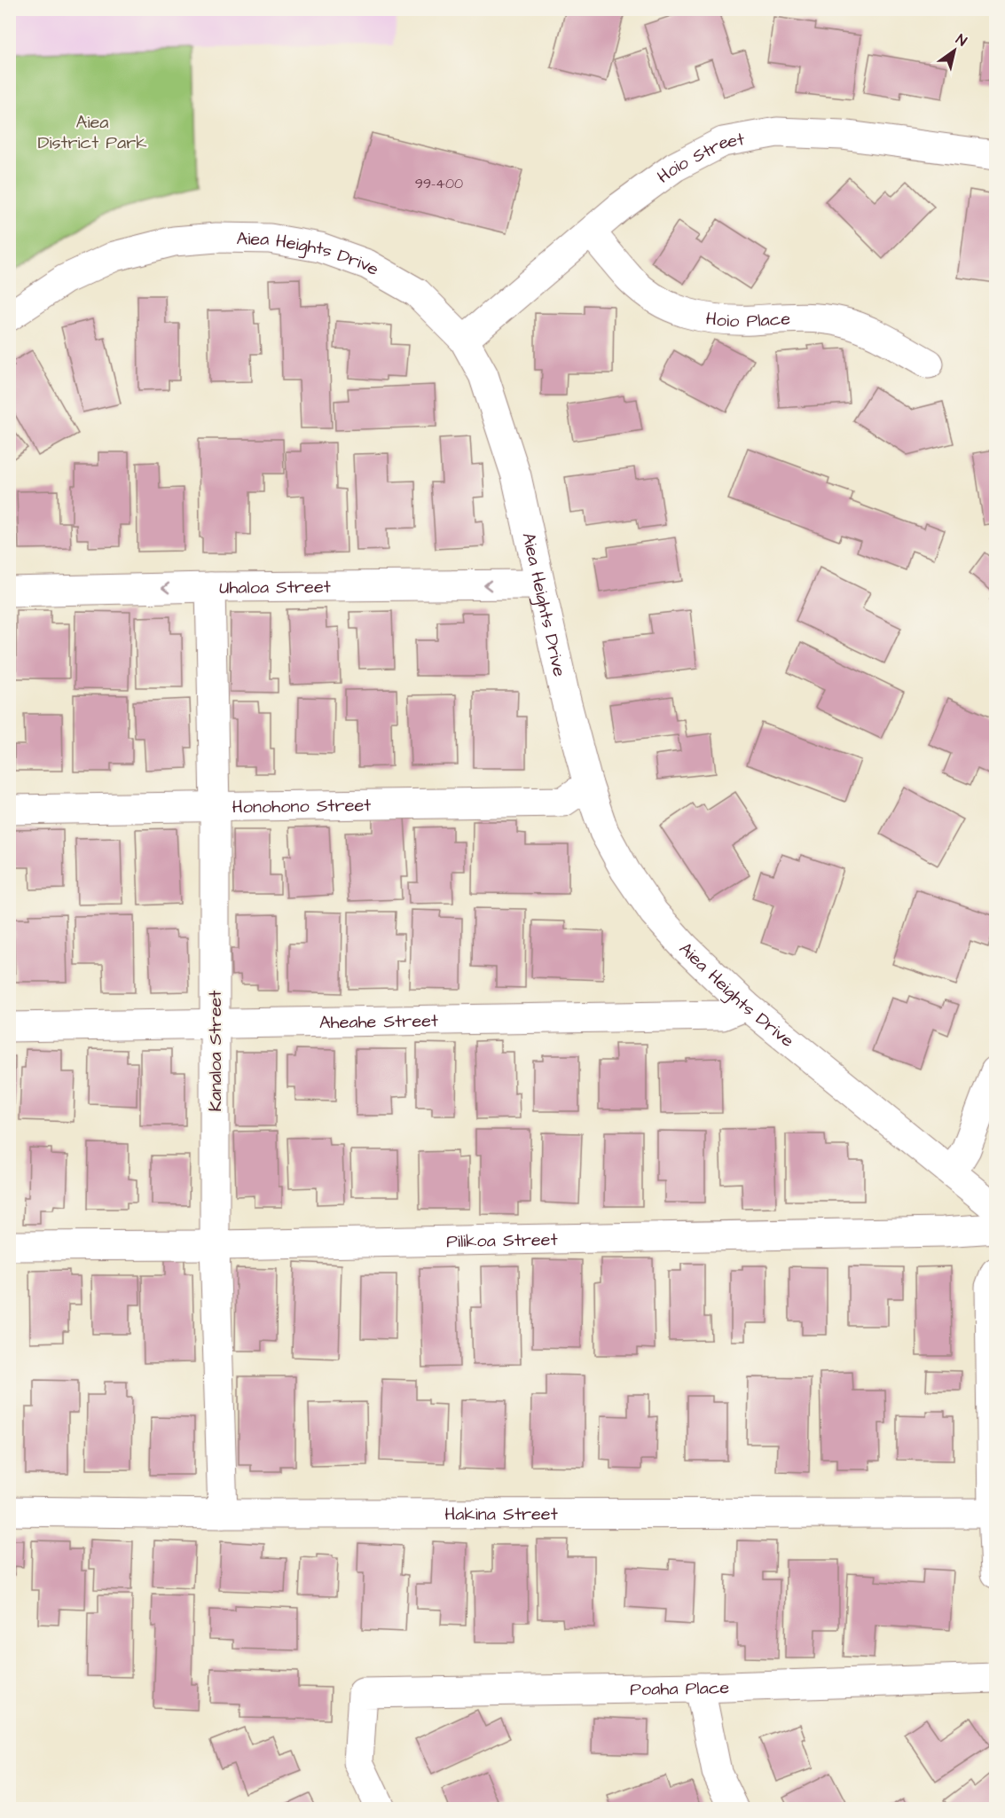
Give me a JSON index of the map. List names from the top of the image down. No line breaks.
{"streets":{"street":["Hoio Street","Aiea Heights Drive","Hoio Place","Uhaloa Street","Honohono Street","Aheahe Street","Kanaloa Street","Pilikoa Street","Hakina Street","Poaha Place"]},"crossings":[["Hoio Street","Aiea Heights Drive"],["Hoio Street","Hoio Place"],["Aiea Heights Drive","Uhaloa Street"],["Aiea Heights Drive","Honohono Street"],["Aiea Heights Drive","Aheahe Street"],["Uhaloa Street","Kanaloa Street"],["Honohono Street","Kanaloa Street"],["Aheahe Street","Kanaloa Street"],["Kanaloa Street","Pilikoa Street"],["Kanaloa Street","Hakina Street"]],"one_way":["Uhaloa Street"],"parks":["Aiea District Park"],"house_numbers":["99-400"],"north":"top right"}
